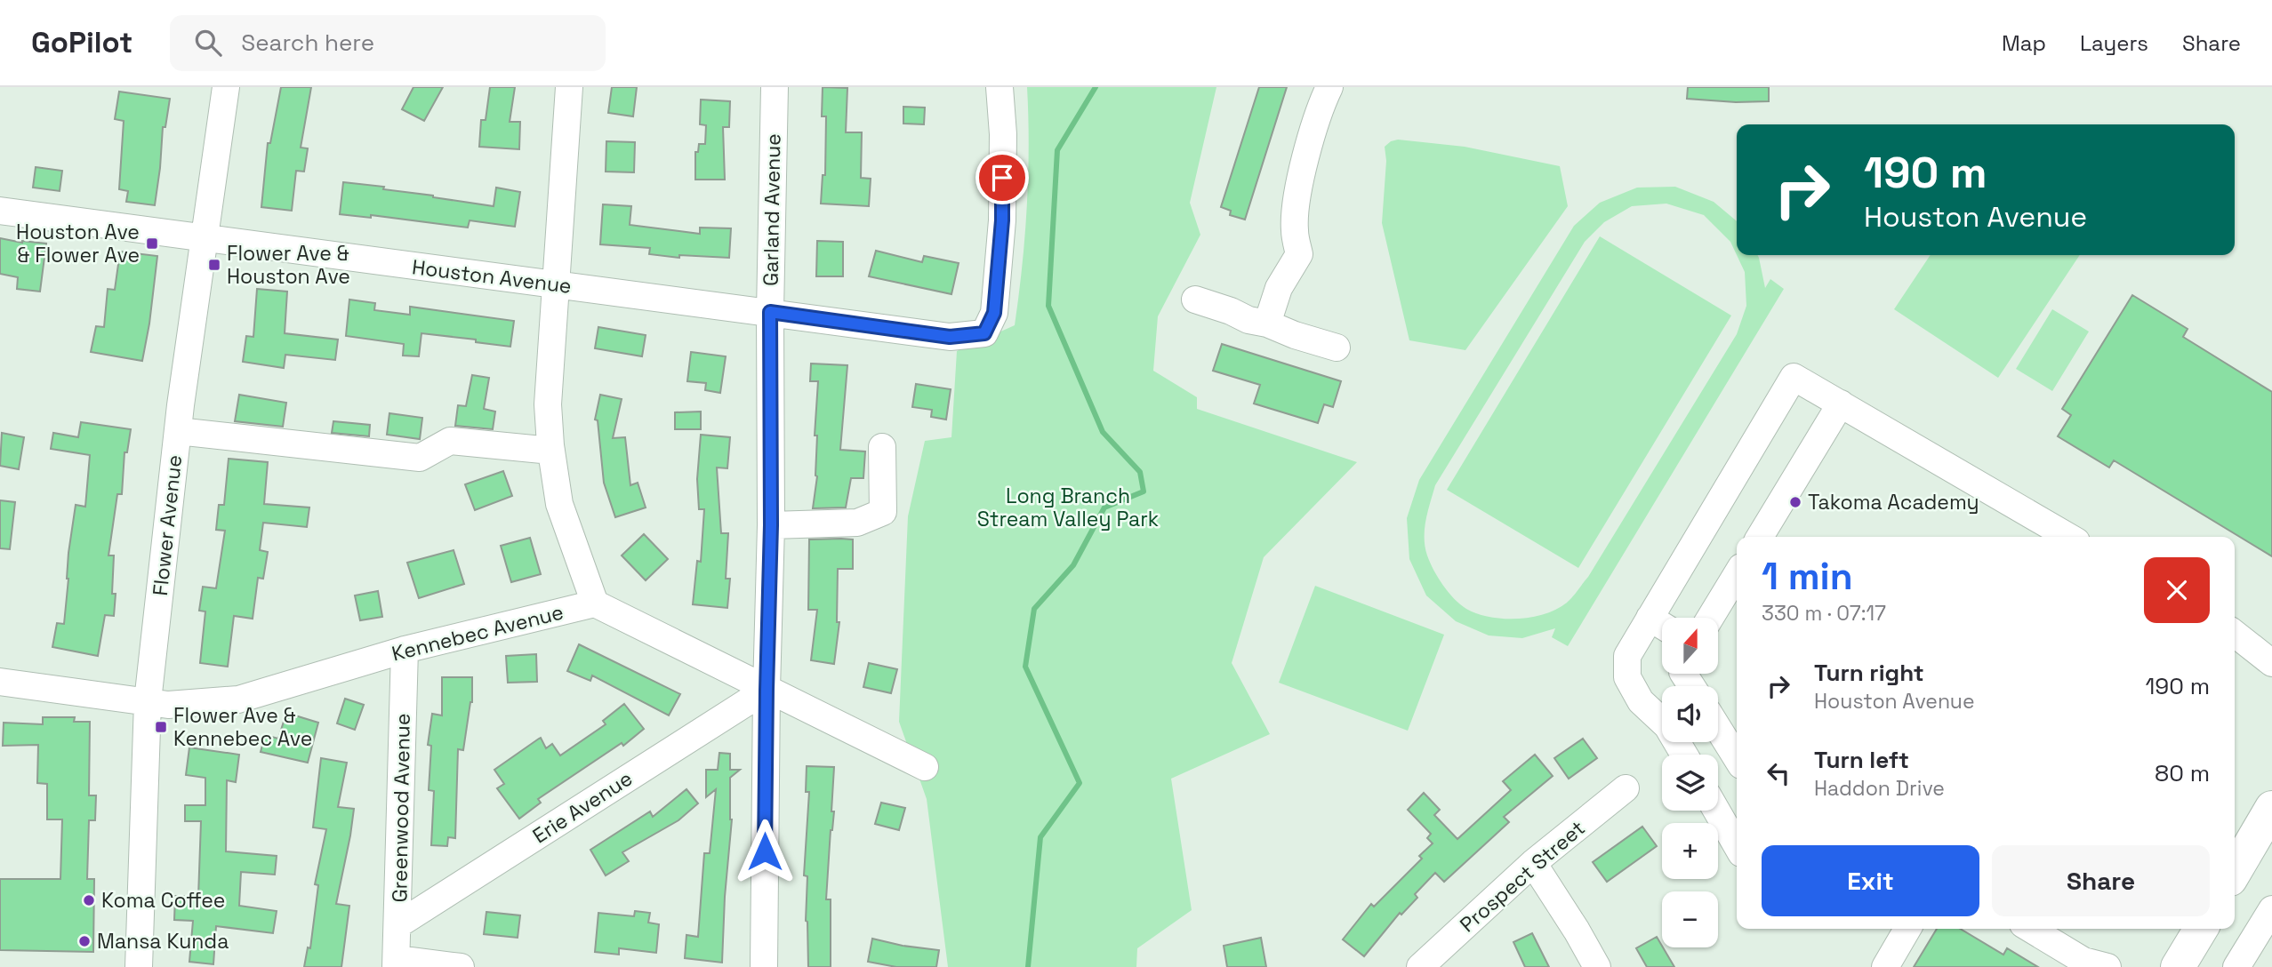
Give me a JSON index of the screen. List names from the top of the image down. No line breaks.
{"streets":{"street":["Garland Avenue","Houston Avenue","Flower Avenue","Kennebec Avenue","Erie Avenue","Greenwood Avenue","Prospect Street"]},"crossings":[["Garland Avenue","Houston Avenue"],["Garland Avenue","Erie Avenue"],["Houston Avenue","Flower Avenue"],["Flower Avenue","Kennebec Avenue"],["Kennebec Avenue","Greenwood Avenue"],["Erie Avenue","Greenwood Avenue"]],"parks":["Long Branch Stream Valley Park"],"places":{"transit":["Houston Ave & Flower Ave","Flower Ave & Houston Ave","Flower Ave & Kennebec Ave"],"other":["Takoma Academy","Koma Coffee","Mansa Kunda"]},"north":"top","page":{"header":"GoPilot","search":"Search here","nav":["Map","Layers","Share"],"turn":["190 m","Houston Avenue"],"heading":["1 min","330 m · 07:17"],"map_buttons":["+","−"],"list":[{"name":"Turn right","note":"Houston Avenue","value":"190 m"},{"name":"Turn left","note":"Haddon Drive","value":"80 m"}],"buttons":["Exit","Share"]}}
